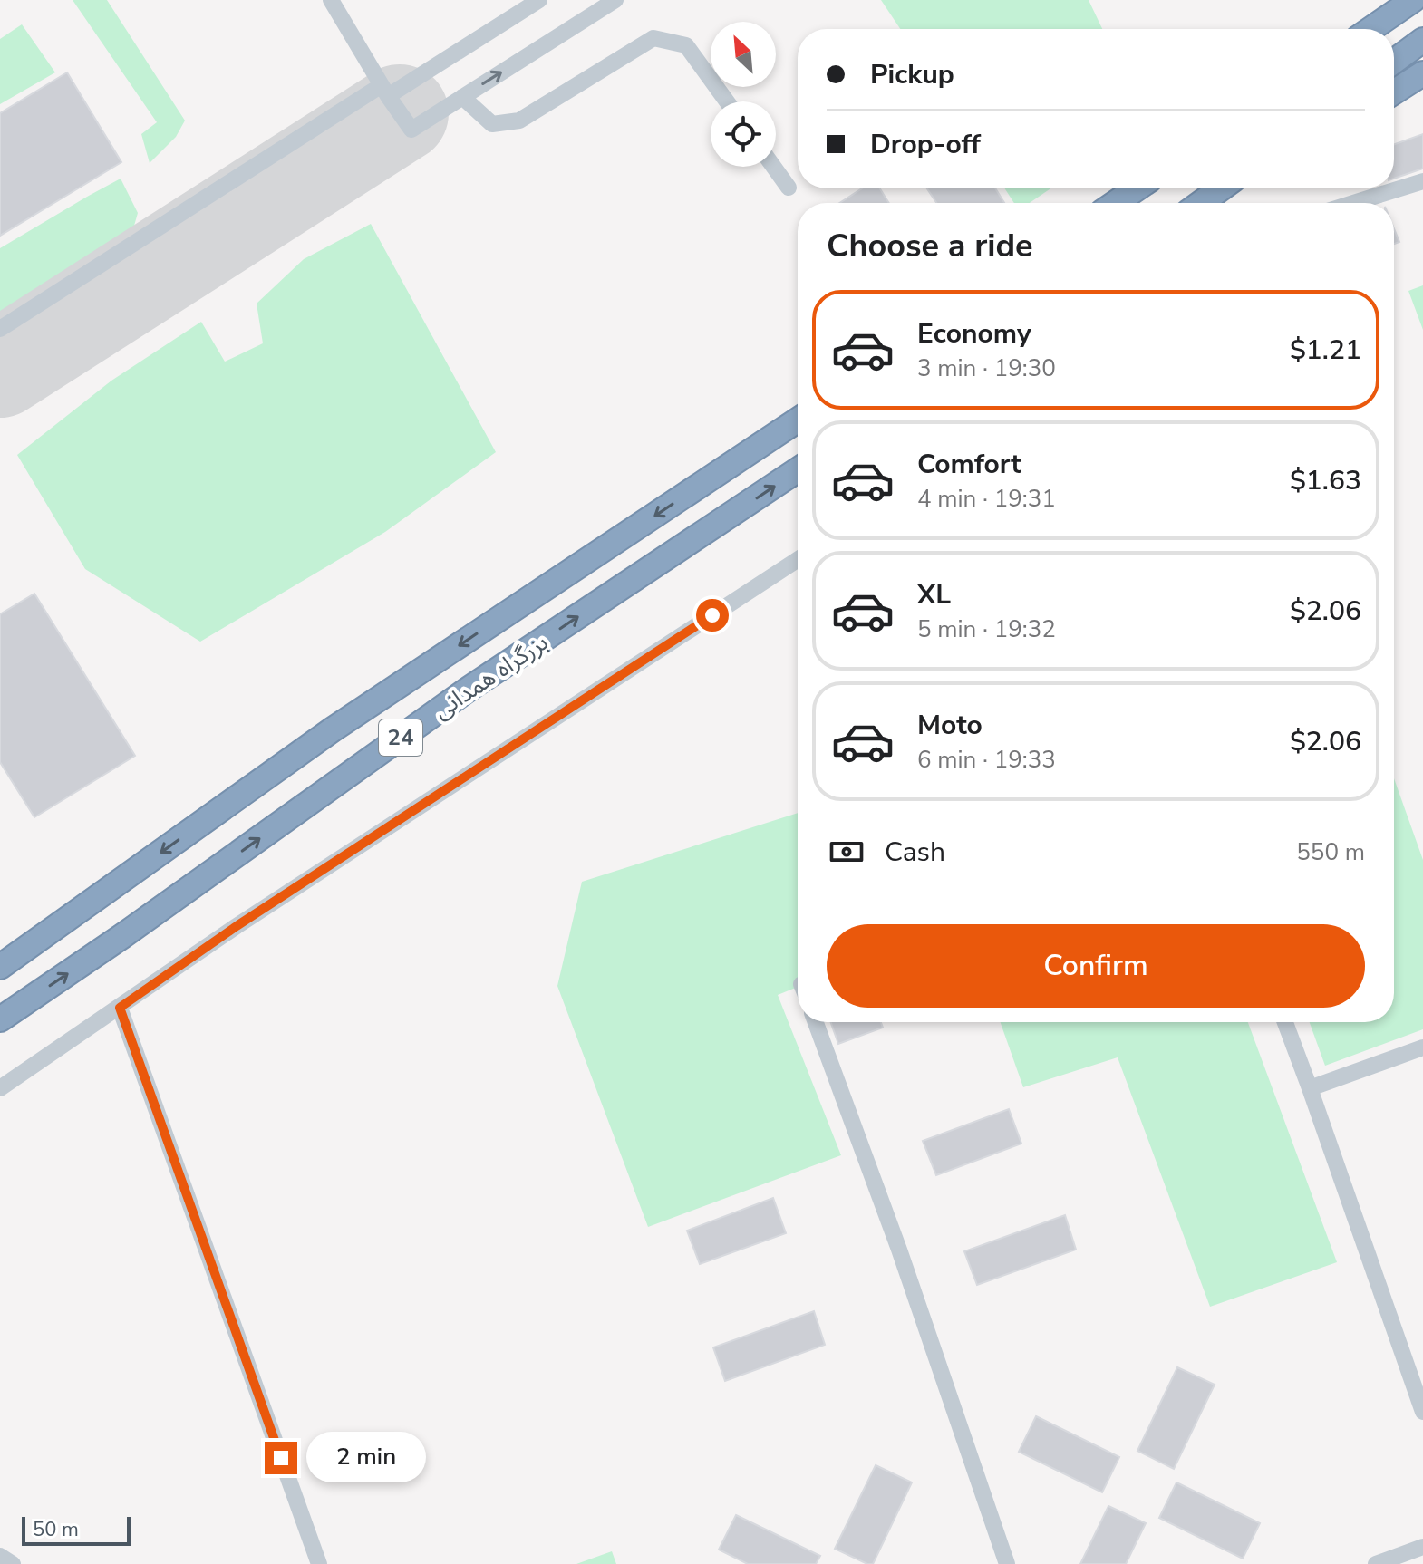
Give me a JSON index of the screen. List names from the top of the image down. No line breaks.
{"streets":{"highway":["بزرگراه همدانی","24"]},"scale_bar":"50 m","north":"top left","page":{"banner":["Pickup","Drop-off"],"heading":"Choose a ride","list":[{"name":"Economy","note":"3 min · 19:30","value":"$1.21"},{"name":"Comfort","note":"4 min · 19:31","value":"$1.63"},{"name":"XL","note":"5 min · 19:32","value":"$2.06"},{"name":"Moto","note":"6 min · 19:33","value":"$2.06"}],"pay":["Cash","550 m"],"buttons":"Confirm","bubble":"2 min","scale":"50 m"}}
